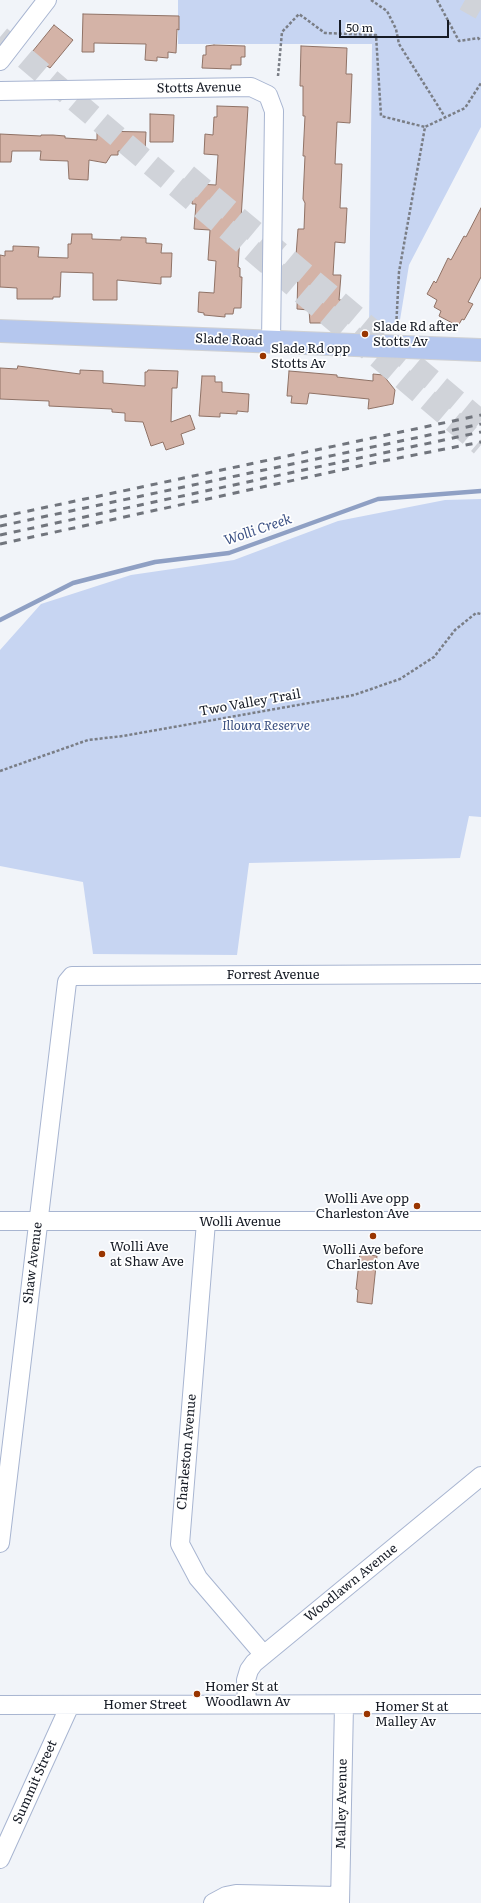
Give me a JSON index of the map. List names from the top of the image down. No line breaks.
{"streets":{"main road":["Slade Road"],"street":["Stotts Avenue","Forrest Avenue","Wolli Avenue","Shaw Avenue","Charleston Avenue","Woodlawn Avenue","Homer Street","Summit Street","Malley Avenue"],"path":["Two Valley Trail"]},"crossings":[["Stotts Avenue","Slade Road"],["Forrest Avenue","Shaw Avenue"],["Wolli Avenue","Shaw Avenue"],["Wolli Avenue","Charleston Avenue"],["Charleston Avenue","Woodlawn Avenue"],["Woodlawn Avenue","Homer Street"],["Homer Street","Summit Street"],["Homer Street","Malley Avenue"]],"water":["Wolli Creek"],"parks":["Illoura Reserve"],"places":["Slade Rd after Stotts Av","Slade Rd opp Stotts Av","Wolli Ave opp Charleston Ave","Wolli Ave before Charleston Ave","Wolli Ave at Shaw Ave","Homer St at Woodlawn Av","Homer St at Malley Av"],"scale_bar":"50 m"}
